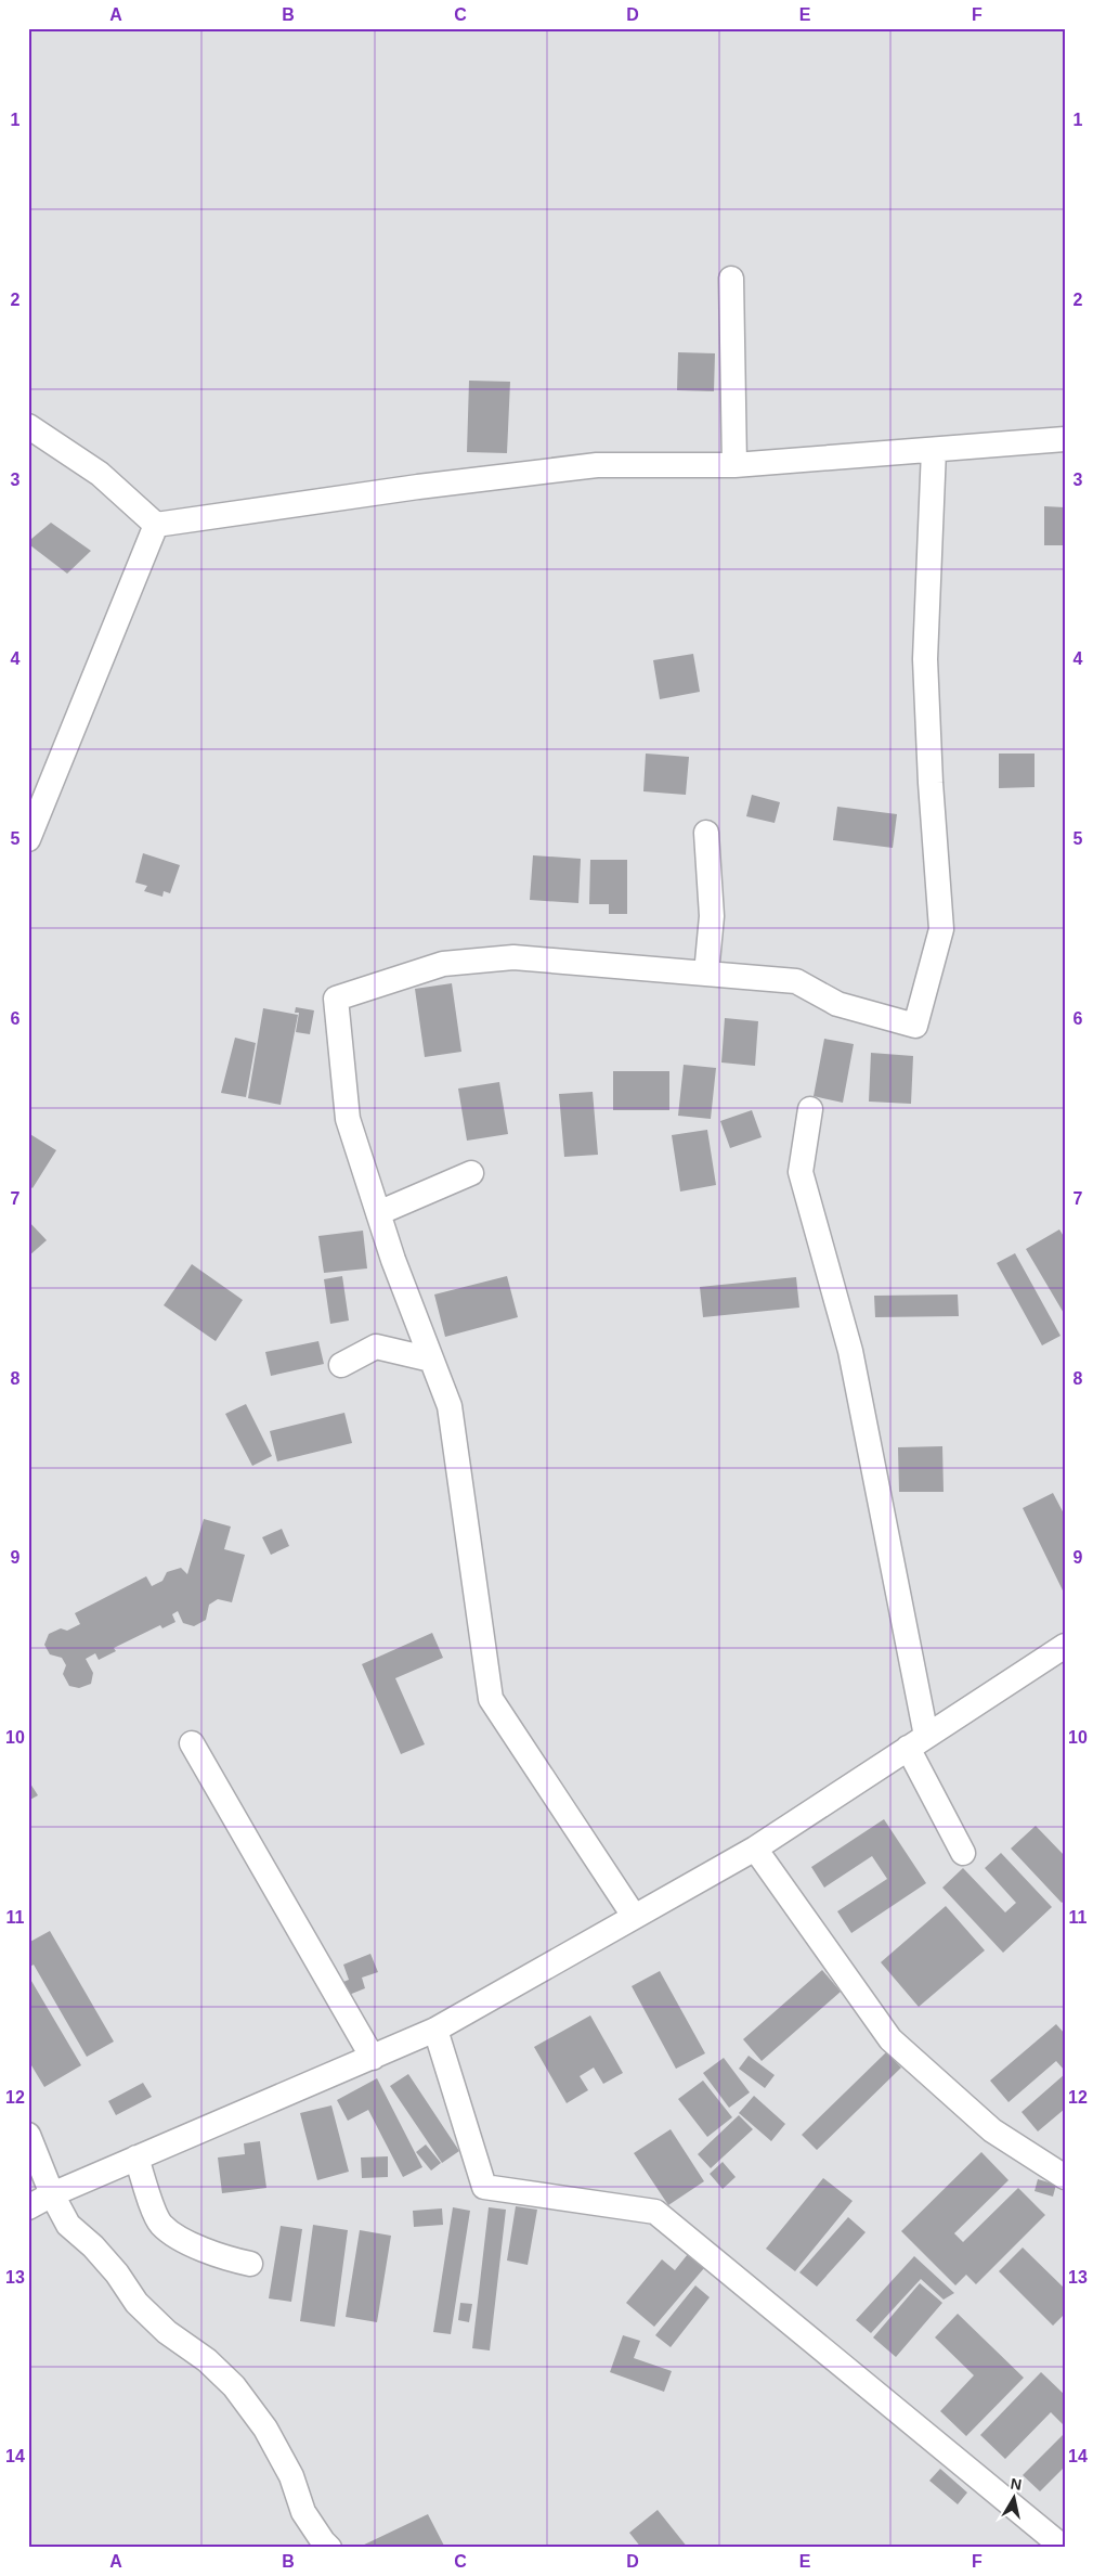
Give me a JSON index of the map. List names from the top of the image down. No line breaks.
{"north":"top","grid":{"columns":["A","B","C","D","E","F"],"rows":["1","2","3","4","5","6","7","8","9","10","11","12","13","14"]}}
